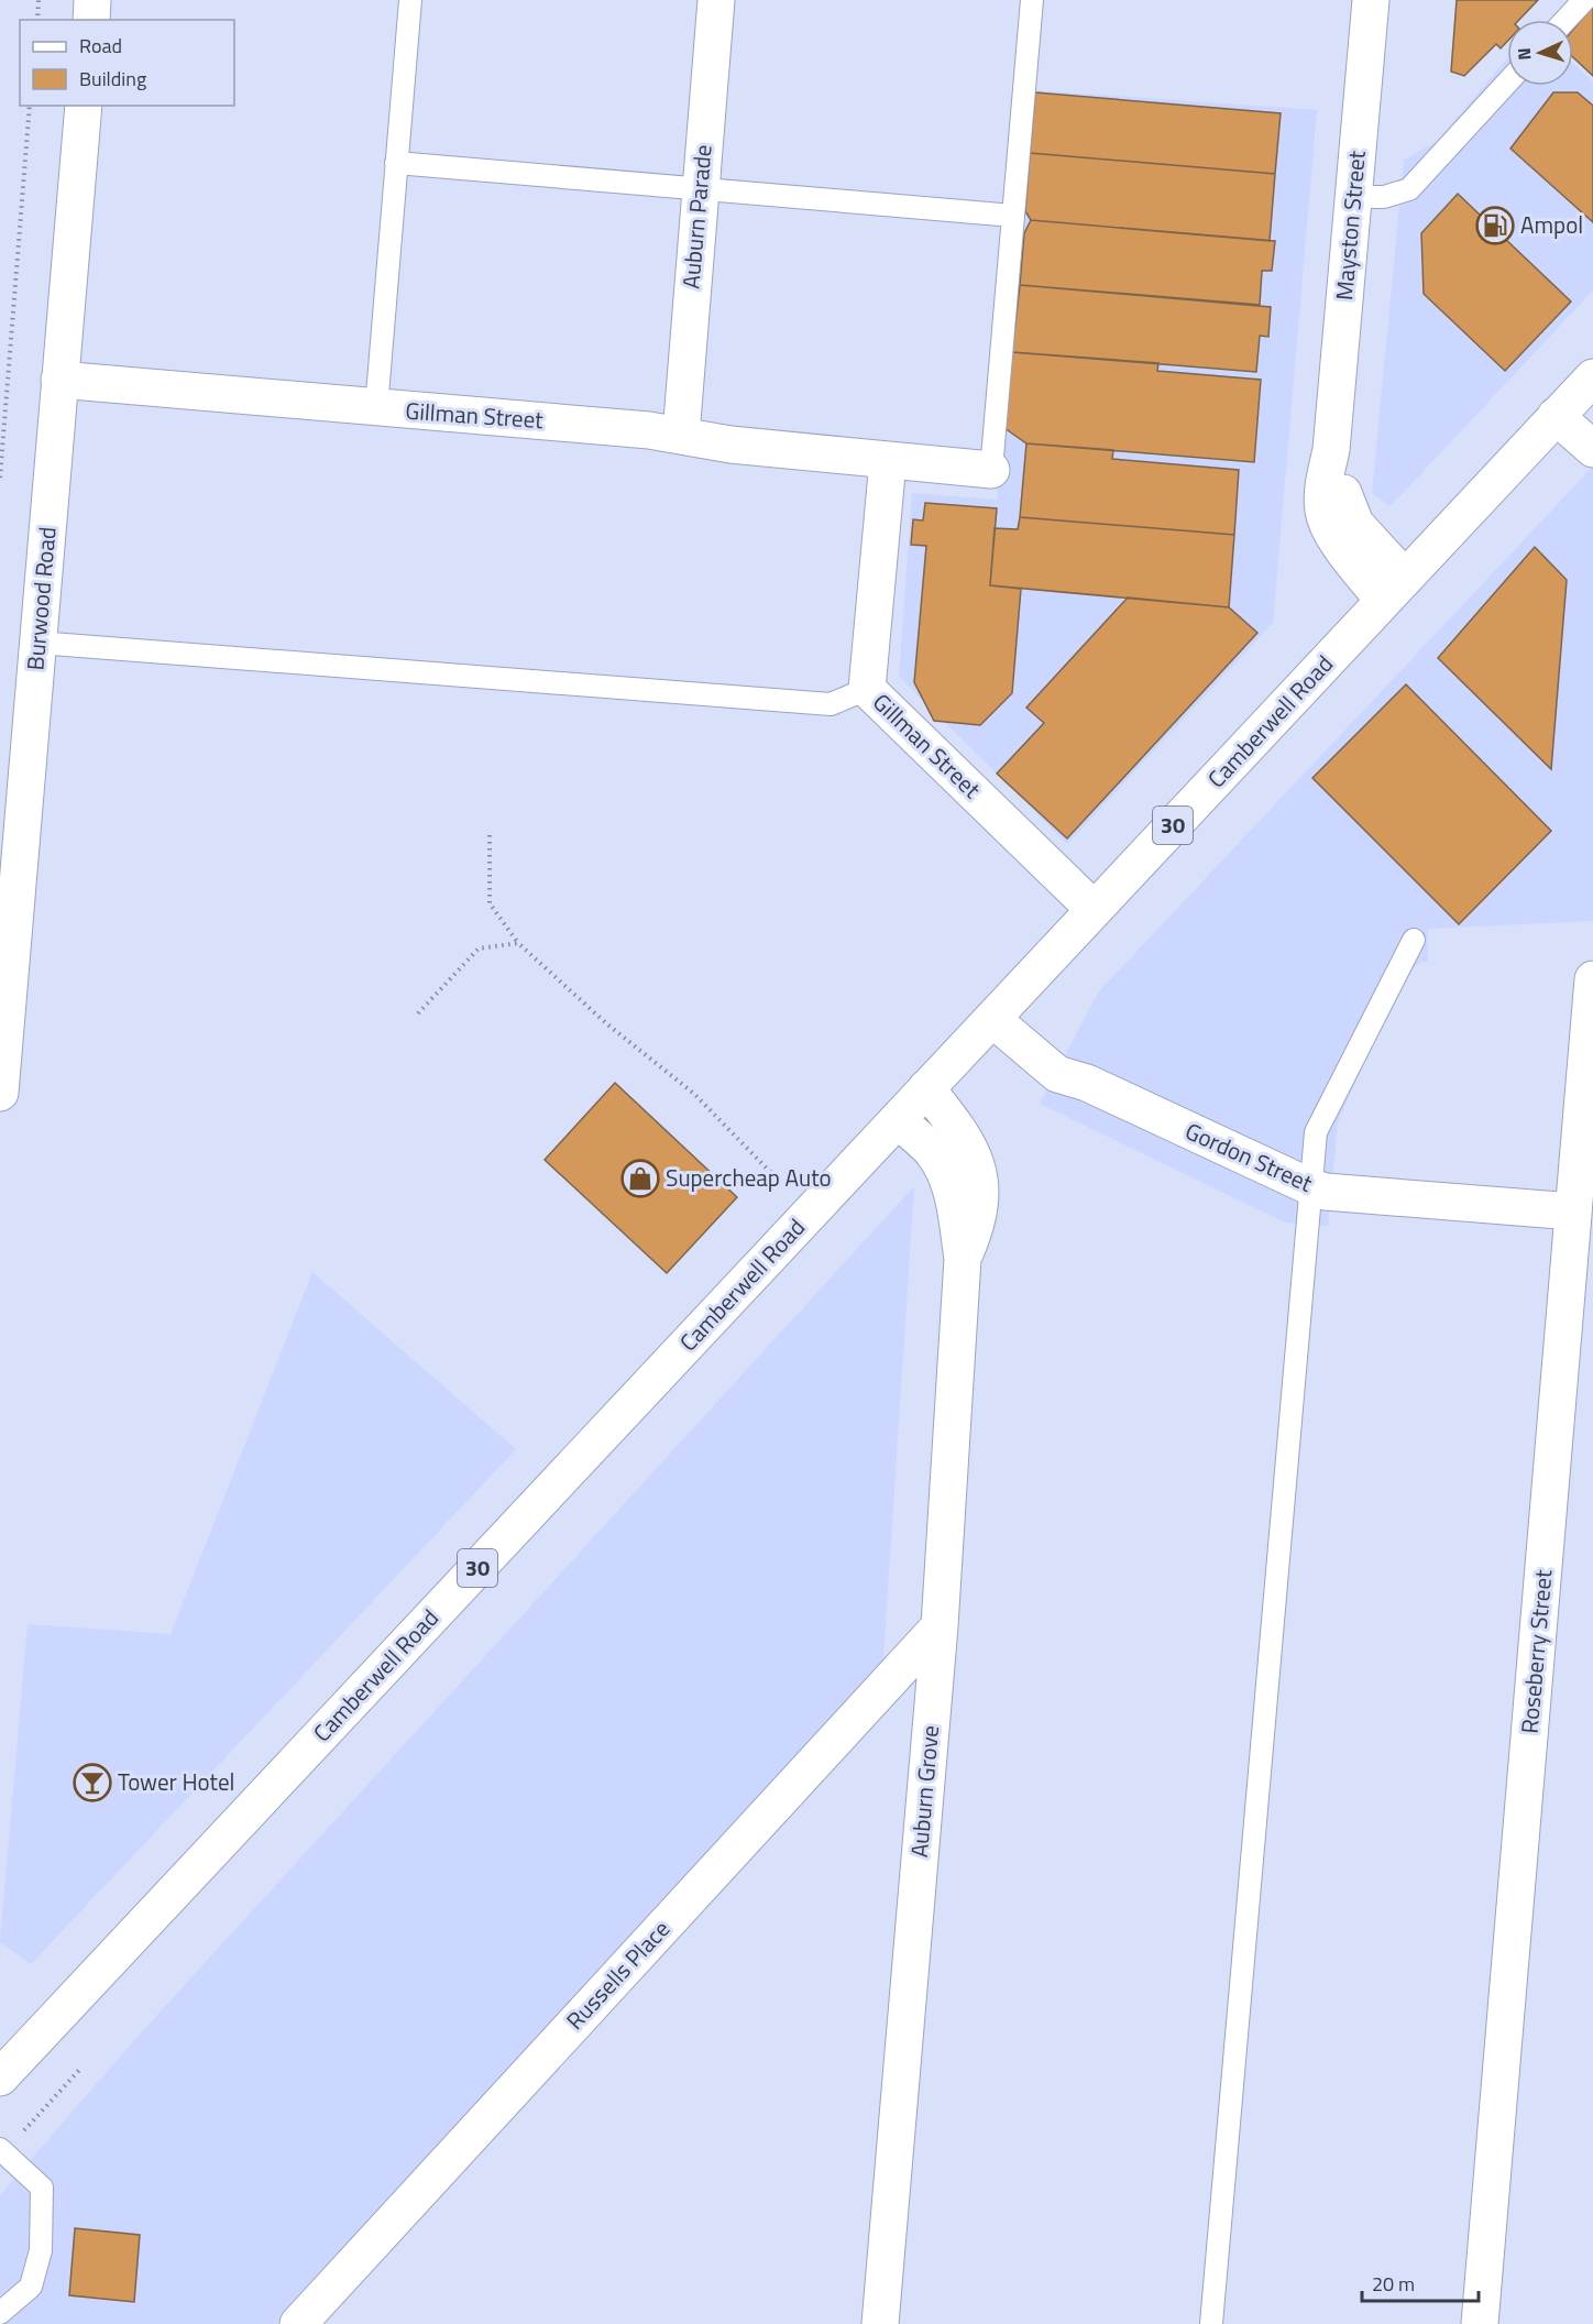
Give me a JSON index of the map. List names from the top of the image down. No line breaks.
{"streets":{"street":["Auburn Parade","Mayston Street","Gillman Street","Burwood Road","Camberwell Road","30","Gordon Street","Roseberry Street","Auburn Grove","Russells Place"]},"crossings":[["Auburn Parade","Gillman Street"],["Mayston Street","Camberwell Road"],["Gillman Street","Burwood Road"],["Gillman Street","Camberwell Road"],["Camberwell Road","Gordon Street"],["Camberwell Road","Auburn Grove"],["Gordon Street","Roseberry Street"],["Auburn Grove","Russells Place"]],"places":{"fuel station":["Ampol"],"shop":["Supercheap Auto"],"bar":["Tower Hotel"]},"legend":["Road","Building"],"scale_bar":"20 m","north":"left"}
